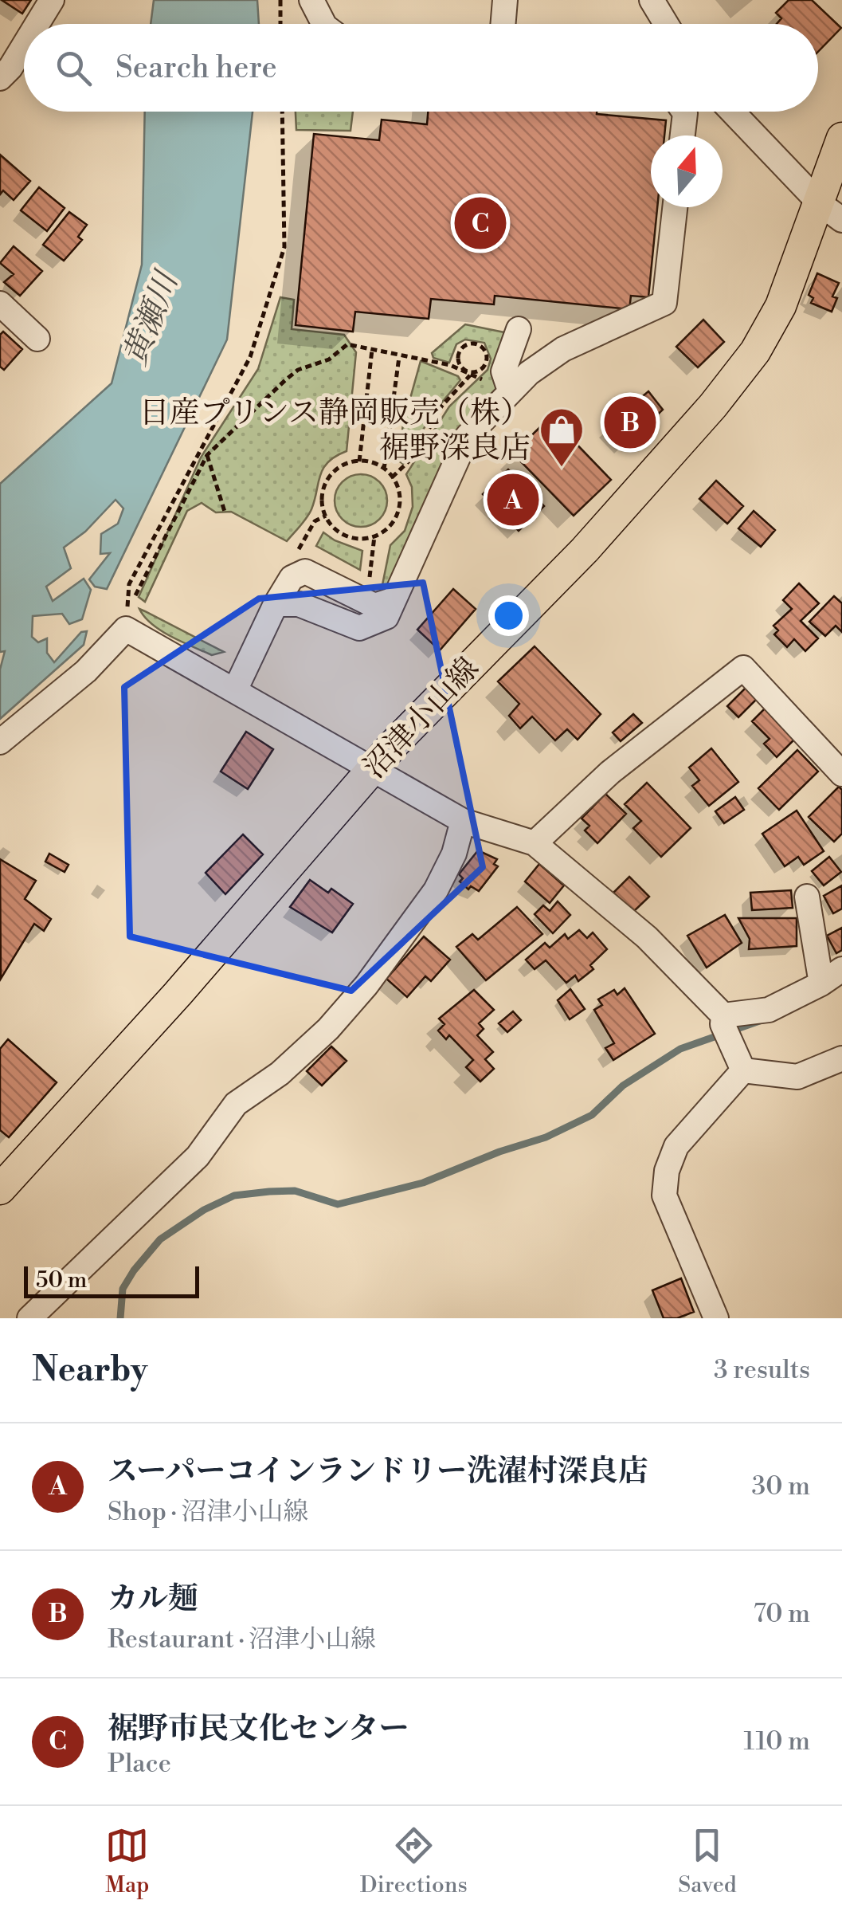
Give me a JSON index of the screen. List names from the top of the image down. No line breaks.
{"streets":{"main road":["沼津小山線"]},"water":["黄瀬川"],"places":{"shop":["日産プリンス静岡販売（株） 裾野深良店"]},"scale_bar":"50 m","north":"top","page":{"search":"Search here","pins":["C","B","A"],"scale":"50 m","heading":["Nearby","3 results"],"list":[{"mark":"A","name":"スーパーコインランドリー洗濯村深良店","note":"Shop · 沼津小山線","value":"30 m"},{"mark":"B","name":"カル麺","note":"Restaurant · 沼津小山線","value":"70 m"},{"mark":"C","name":"裾野市民文化センター","note":"Place","value":"110 m"}],"nav":["Map","Directions","Saved"]}}
